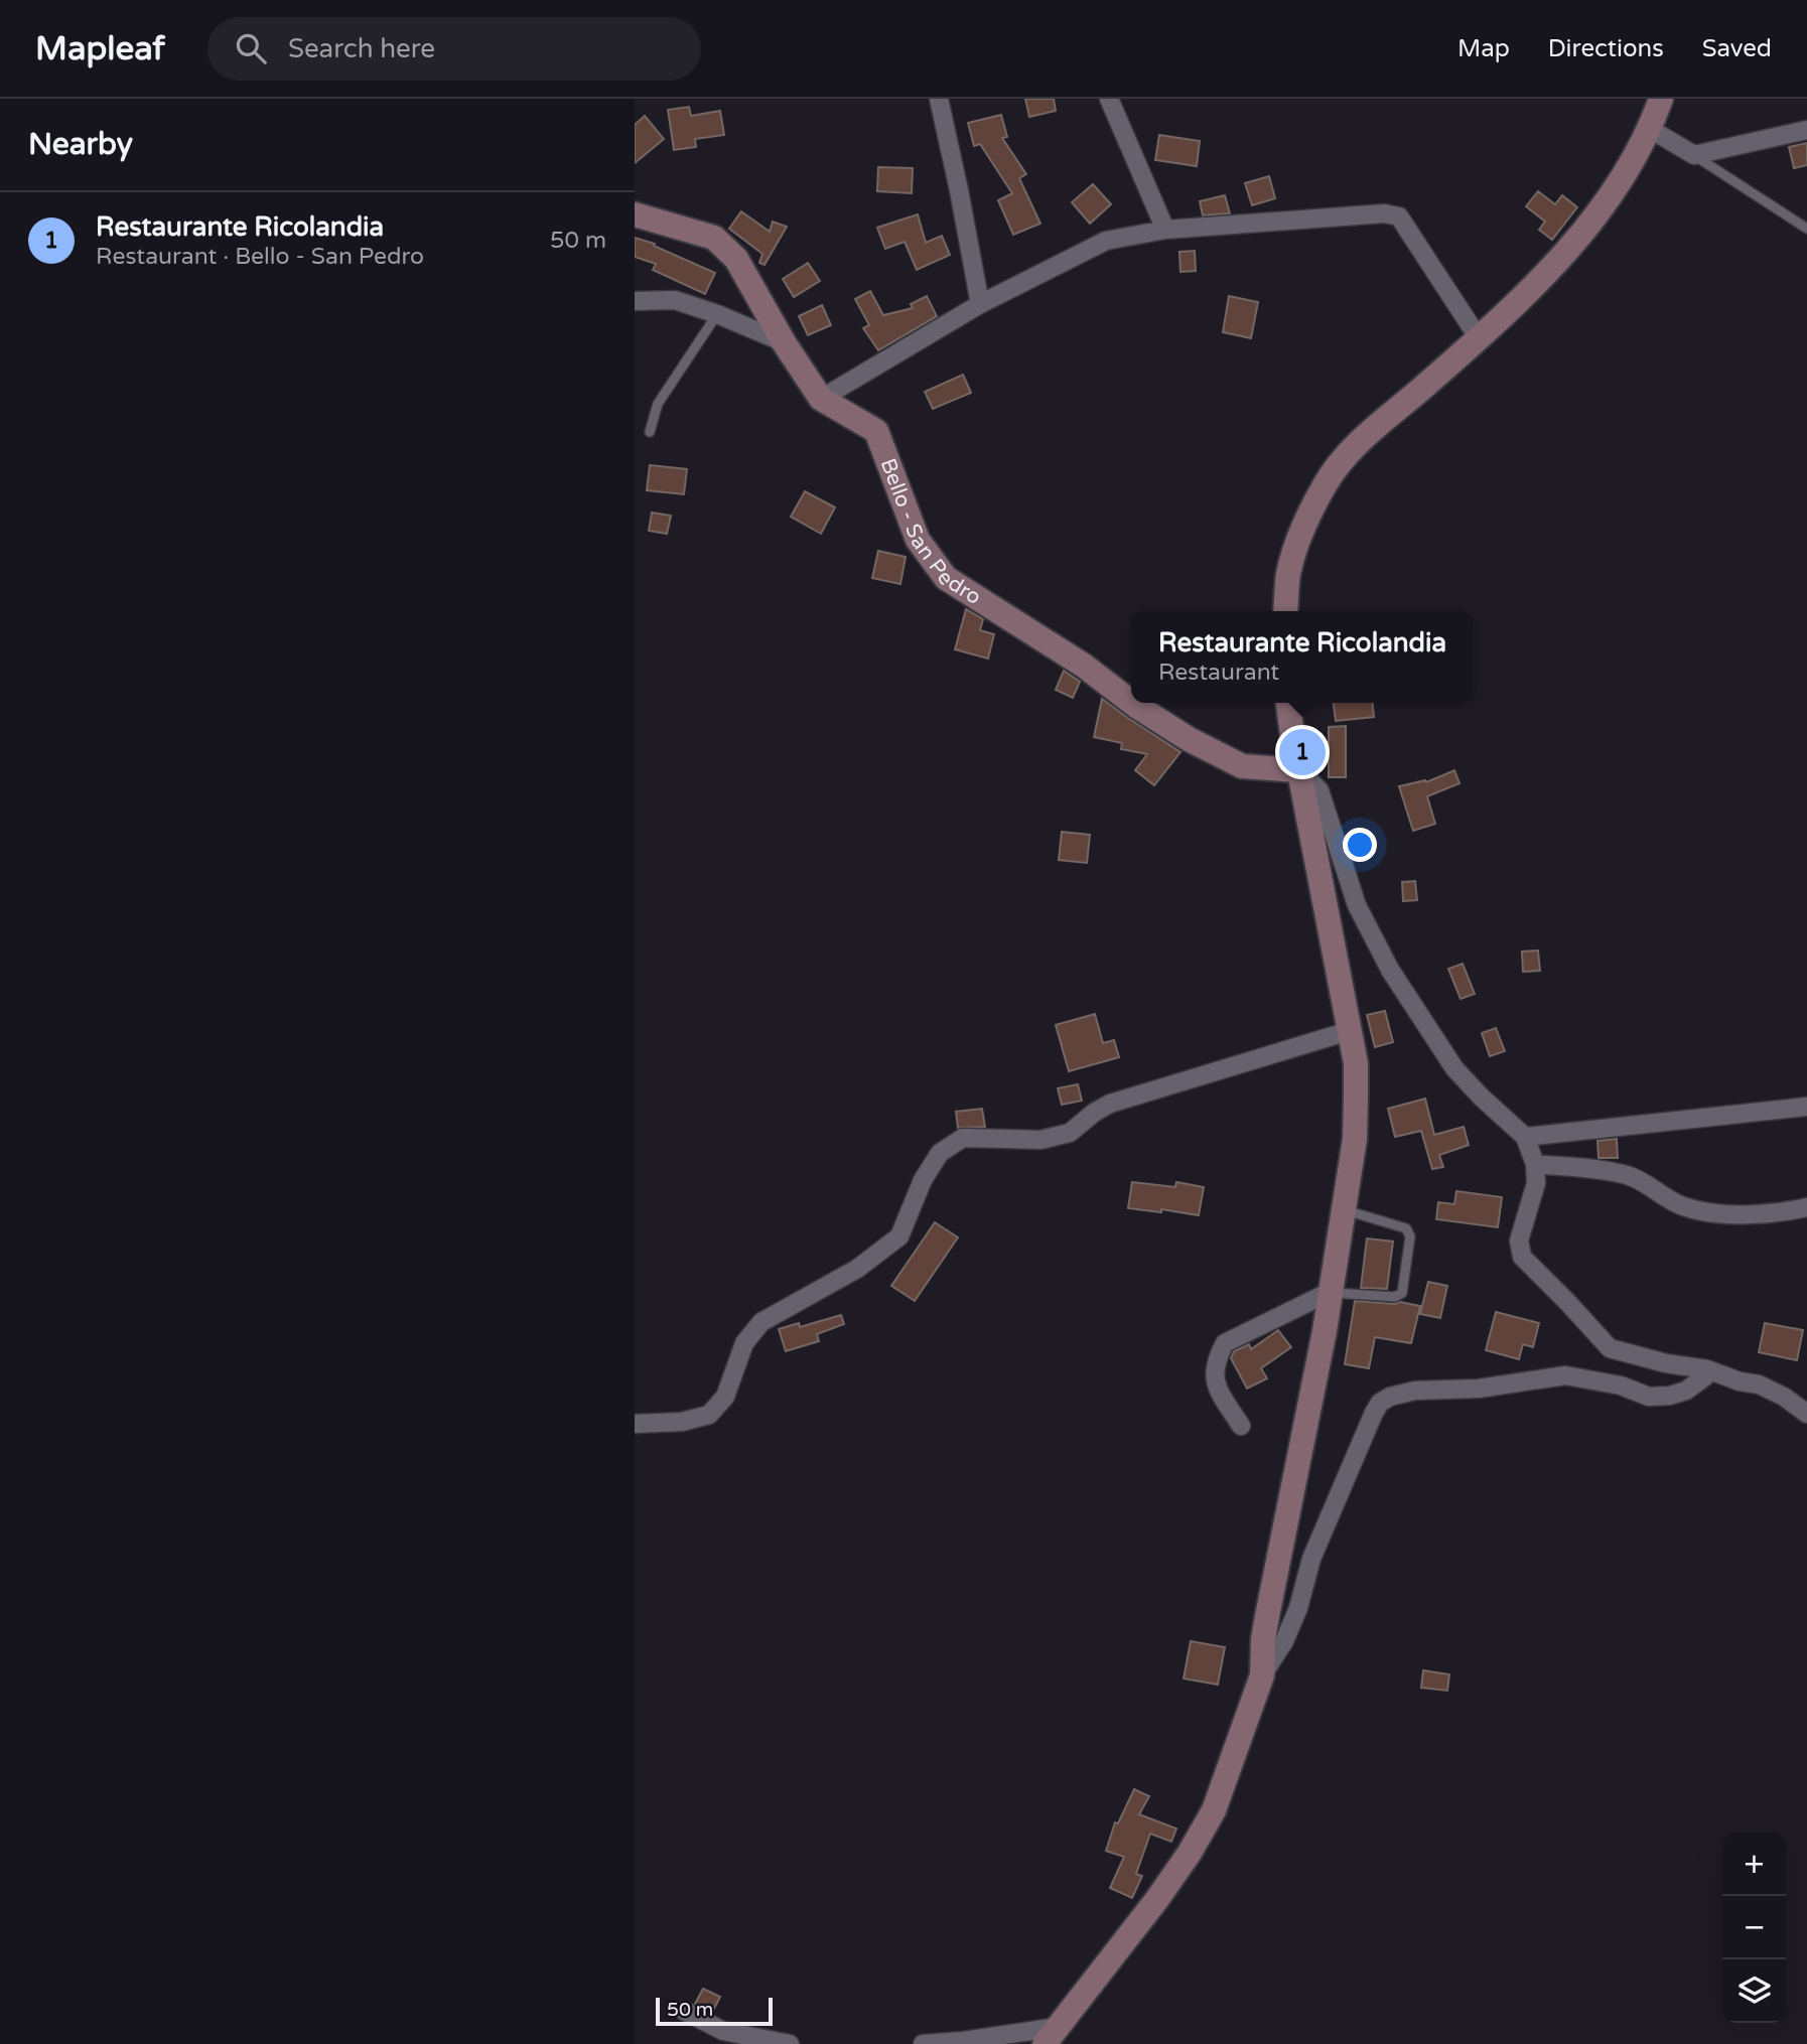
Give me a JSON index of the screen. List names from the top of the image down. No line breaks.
{"streets":{"main road":["Bello - San Pedro"]},"scale_bar":"50 m","page":{"header":"Mapleaf","search":"Search here","nav":["Map","Directions","Saved"],"heading":"Nearby","list":[{"mark":"1","name":"Restaurante Ricolandia","note":"Restaurant · Bello - San Pedro","value":"50 m"}],"popup":["Restaurante Ricolandia","Restaurant"],"pins":"1","map_buttons":["+","−"],"scale":"50 m"}}
